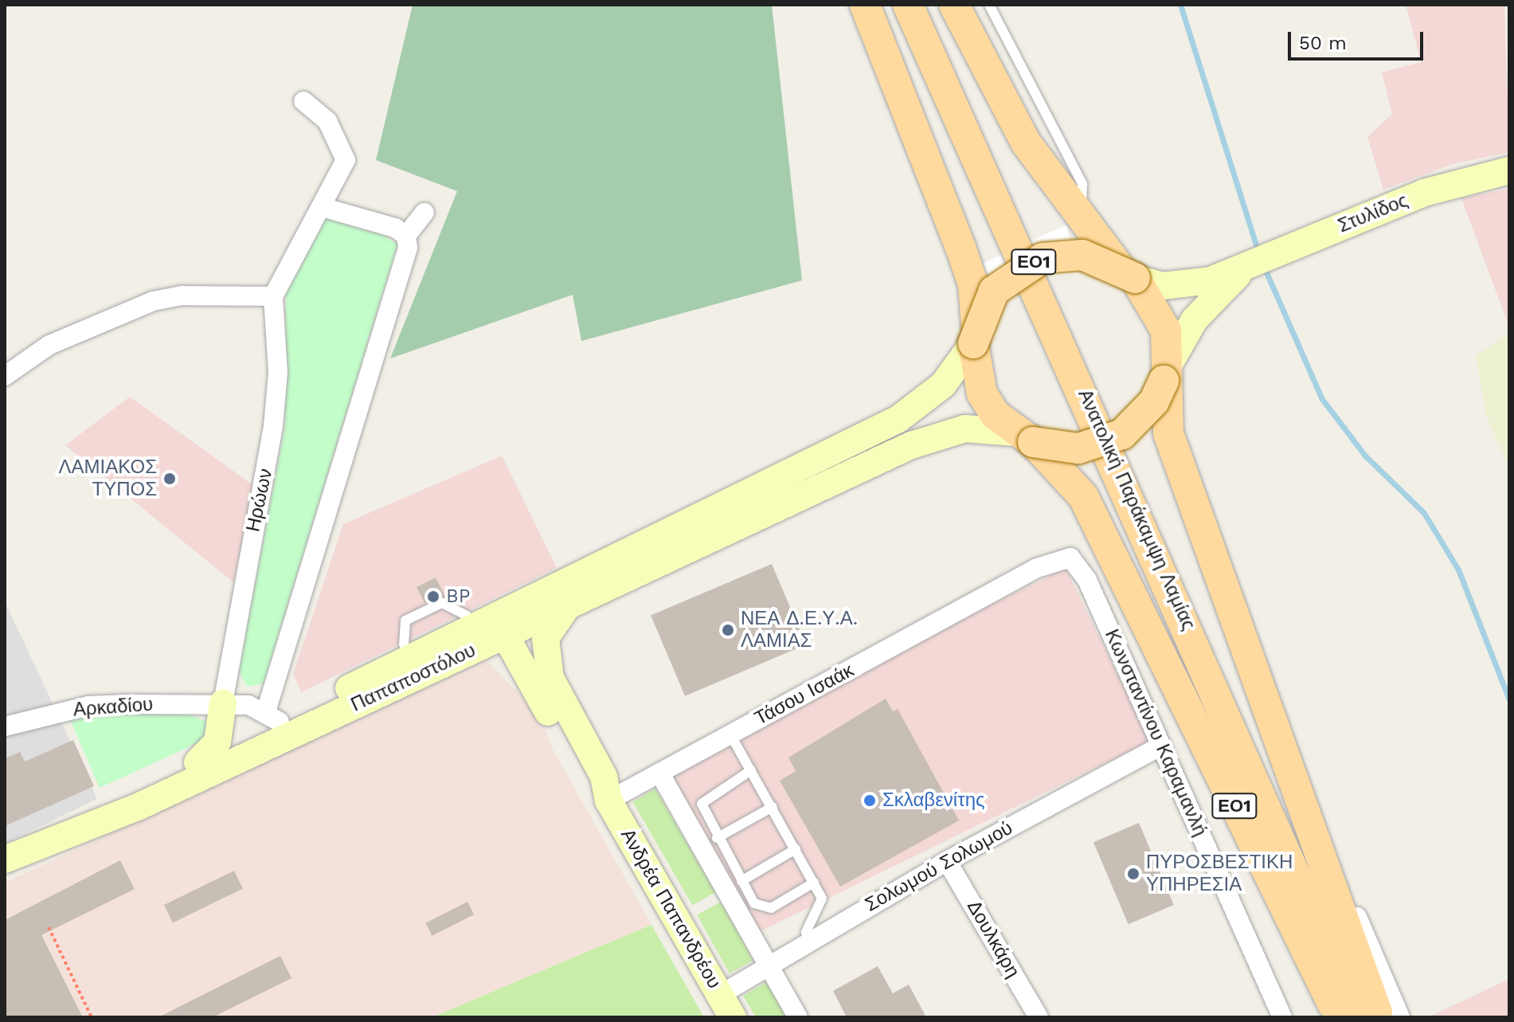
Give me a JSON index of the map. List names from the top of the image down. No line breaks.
{"streets":{"main road":["Στυλίδος","ΕΟ1","Ανατολική Παράκαμψη Λαμίας","Παπαποστόλου","Ανδρέα Παπανδρέου"],"street":["Ηρώων","Τάσου Ισαάκ","Αρκαδίου","Κωνσταντίνου Καραμανλή","Σολωμού Σολωμού","Δουλκάρη"]},"crossings":[["Στυλίδος","ΕΟ1"],["Στυλίδος","Παπαποστόλου"],["ΕΟ1","Παπαποστόλου"],["Ηρώων","Αρκαδίου"],["Παπαποστόλου","Αρκαδίου"],["Παπαποστόλου","Ανδρέα Παπανδρέου"],["Τάσου Ισαάκ","Κωνσταντίνου Καραμανλή"],["Τάσου Ισαάκ","Ανδρέα Παπανδρέου"],["Κωνσταντίνου Καραμανλή","Σολωμού Σολωμού"],["Σολωμού Σολωμού","Ανδρέα Παπανδρέου"],["Σολωμού Σολωμού","Δουλκάρη"]],"places":["ΛΑΜΙΑΚΟΣ ΤΥΠΟΣ","BP","ΝΕΑ Δ.Ε.Υ.Α. ΛΑΜΙΑΣ","Σκλαβενίτης","ΠΥΡΟΣΒΕΣΤΙΚΗ ΥΠΗΡΕΣΙΑ"],"scale_bar":"50 m"}
